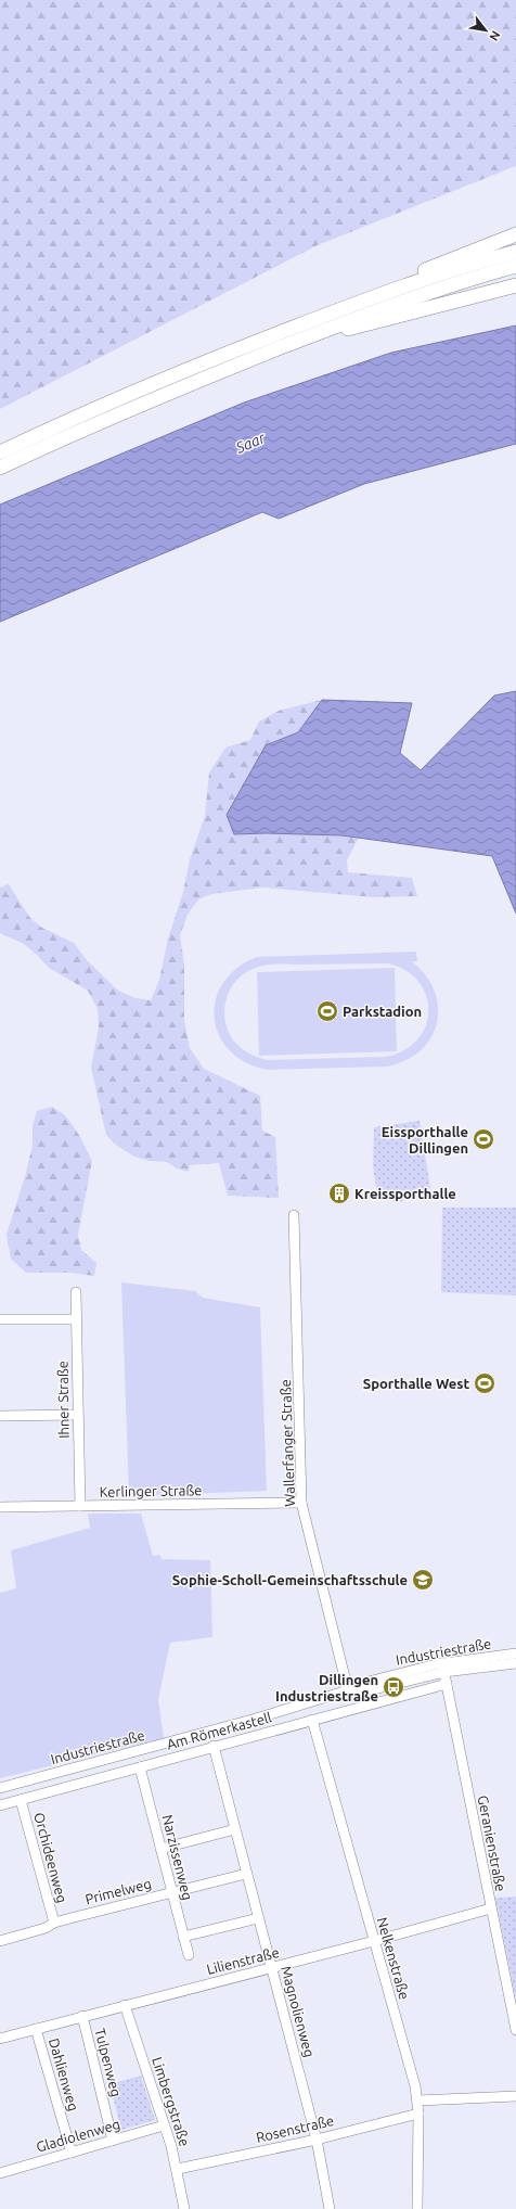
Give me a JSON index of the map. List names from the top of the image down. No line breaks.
{"streets":{"street":["Ihner Straße","Wallerfanger Straße","Kerlinger Straße","Industriestraße","Am Römerkastell","Geranienstraße","Orchideenweg","Narzissenweg","Primelweg","Nelkenstraße","Lilienstraße","Magnolienweg","Tulpenweg","Dahlienweg","Limbergstraße","Rosenstraße","Gladiolenweg"]},"crossings":[["Ihner Straße","Kerlinger Straße"],["Wallerfanger Straße","Kerlinger Straße"],["Wallerfanger Straße","Industriestraße"],["Industriestraße","Geranienstraße"],["Am Römerkastell","Geranienstraße"],["Am Römerkastell","Orchideenweg"],["Am Römerkastell","Narzissenweg"],["Am Römerkastell","Nelkenstraße"],["Am Römerkastell","Magnolienweg"],["Geranienstraße","Lilienstraße"],["Orchideenweg","Primelweg"],["Narzissenweg","Primelweg"],["Primelweg","Magnolienweg"],["Nelkenstraße","Lilienstraße"],["Nelkenstraße","Rosenstraße"],["Lilienstraße","Magnolienweg"],["Lilienstraße","Tulpenweg"],["Lilienstraße","Dahlienweg"],["Lilienstraße","Limbergstraße"],["Magnolienweg","Rosenstraße"],["Tulpenweg","Gladiolenweg"],["Dahlienweg","Gladiolenweg"],["Limbergstraße","Rosenstraße"],["Limbergstraße","Gladiolenweg"]],"water":["Saar"],"places":{"sports":["Parkstadion","Eissporthalle Dillingen","Sporthalle West"],"building":["Kreissporthalle"],"school or university":["Sophie-Scholl-Gemeinschaftsschule"],"bus stop":["Dillingen Industriestraße"]},"north":"bottom right"}
